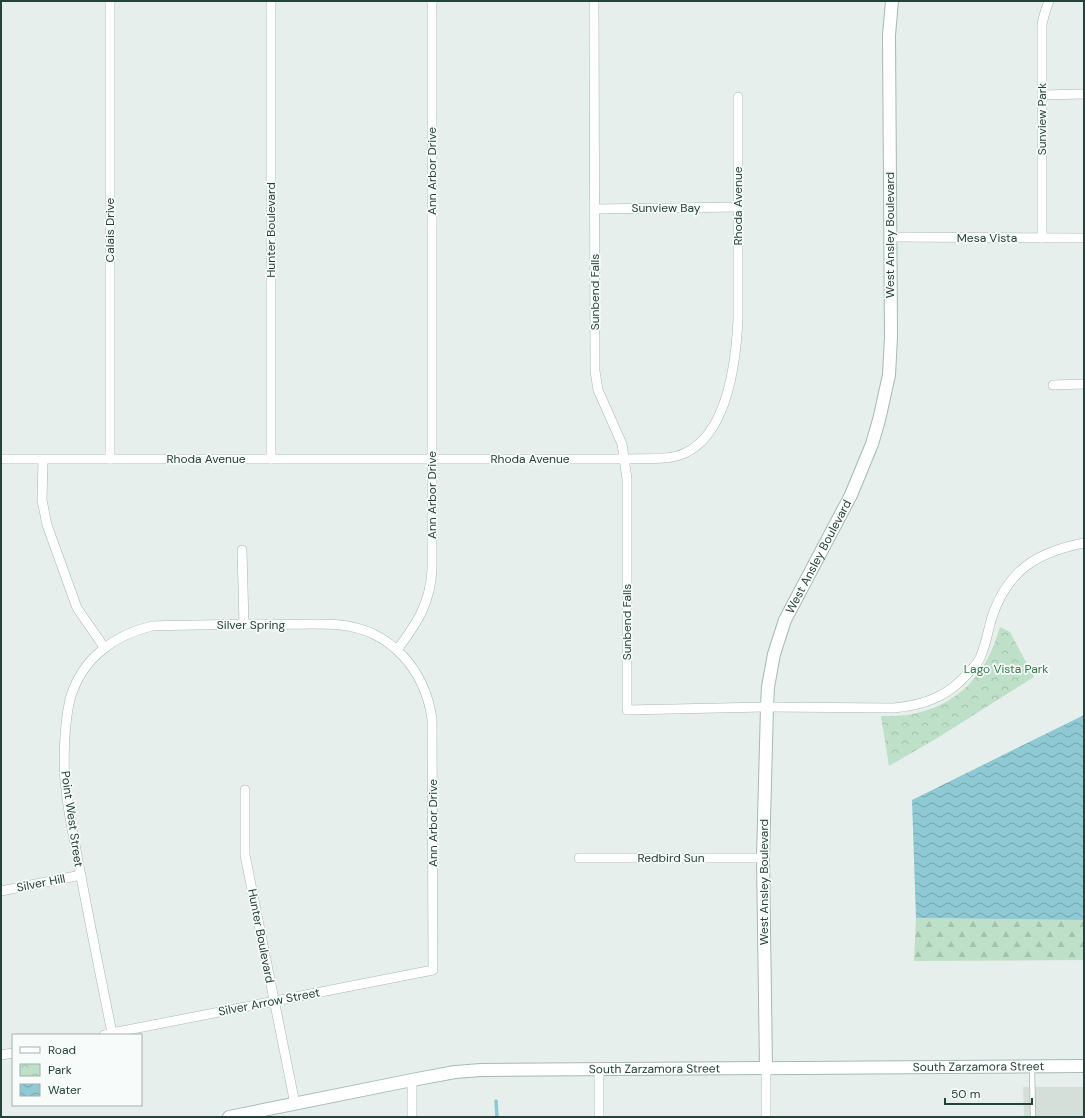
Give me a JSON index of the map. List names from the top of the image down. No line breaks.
{"streets":{"street":["Sunview Park","Ann Arbor Drive","Rhoda Avenue","Sunview Bay","Calais Drive","Hunter Boulevard","West Ansley Boulevard","Mesa Vista","Sunbend Falls","Silver Spring","Point West Street","Redbird Sun","Silver Hill","Silver Arrow Street","South Zarzamora Street"]},"crossings":[["Sunview Park","Mesa Vista"],["Ann Arbor Drive","Rhoda Avenue"],["Ann Arbor Drive","Silver Spring"],["Ann Arbor Drive","Silver Arrow Street"],["Rhoda Avenue","Sunview Bay"],["Rhoda Avenue","Calais Drive"],["Rhoda Avenue","Hunter Boulevard"],["Rhoda Avenue","Sunbend Falls"],["Sunview Bay","Sunbend Falls"],["Hunter Boulevard","Silver Arrow Street"],["Hunter Boulevard","South Zarzamora Street"],["West Ansley Boulevard","Mesa Vista"],["West Ansley Boulevard","Sunbend Falls"],["West Ansley Boulevard","Redbird Sun"],["West Ansley Boulevard","South Zarzamora Street"],["Silver Spring","Point West Street"],["Point West Street","Silver Hill"],["Point West Street","Silver Arrow Street"]],"parks":["Lago Vista Park"],"legend":["Road","Park","Water"],"scale_bar":"50 m"}
